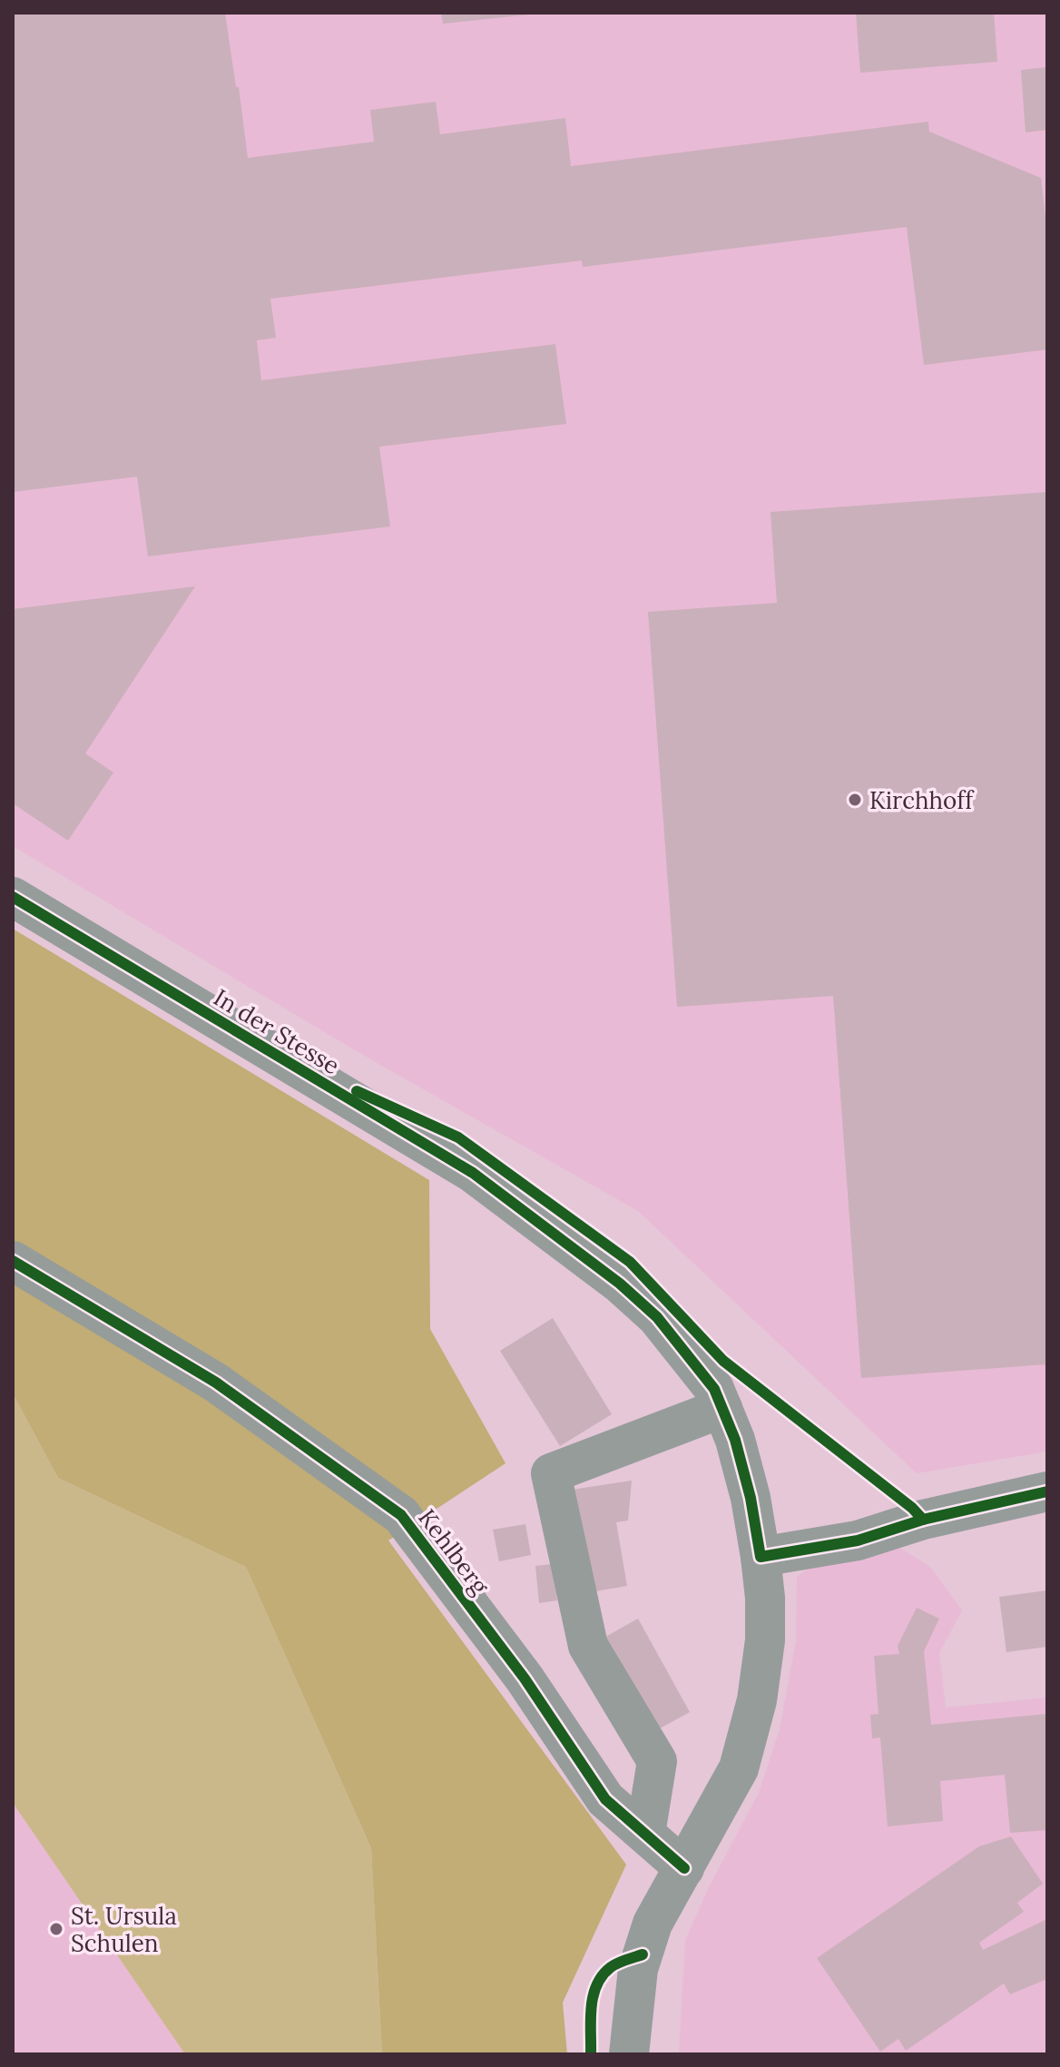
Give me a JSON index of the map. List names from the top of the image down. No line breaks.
{"streets":{"street":["In der Stesse","Kehlberg"]},"crossings":[["In der Stesse","Kehlberg"]],"places":["Kirchhoff","St. Ursula Schulen"]}
